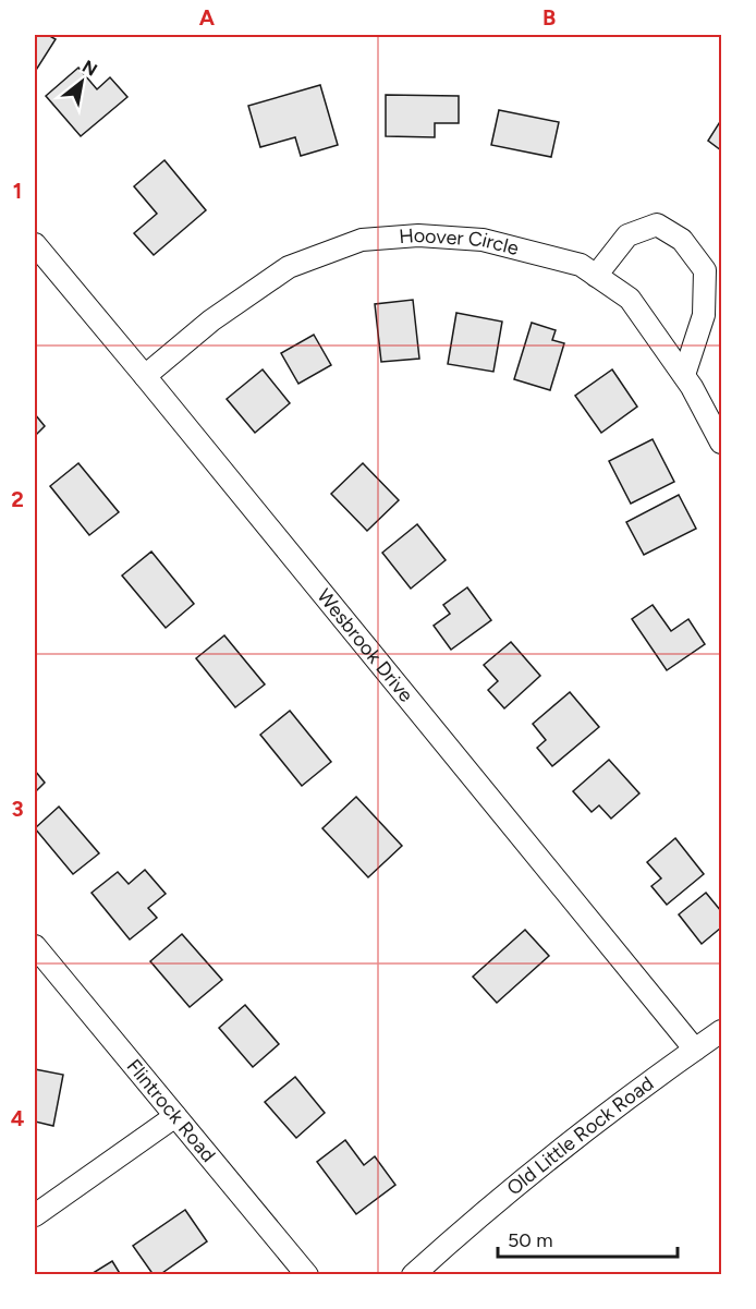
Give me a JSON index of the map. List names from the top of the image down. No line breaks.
{"streets":{"street":["Hoover Circle","Wesbrook Drive","Flintrock Road","Old Little Rock Road"]},"crossings":[["Hoover Circle","Wesbrook Drive"],["Wesbrook Drive","Old Little Rock Road"]],"scale_bar":"50 m","north":"top right","grid":{"columns":["A","B"],"rows":["1","2","3","4"]}}
